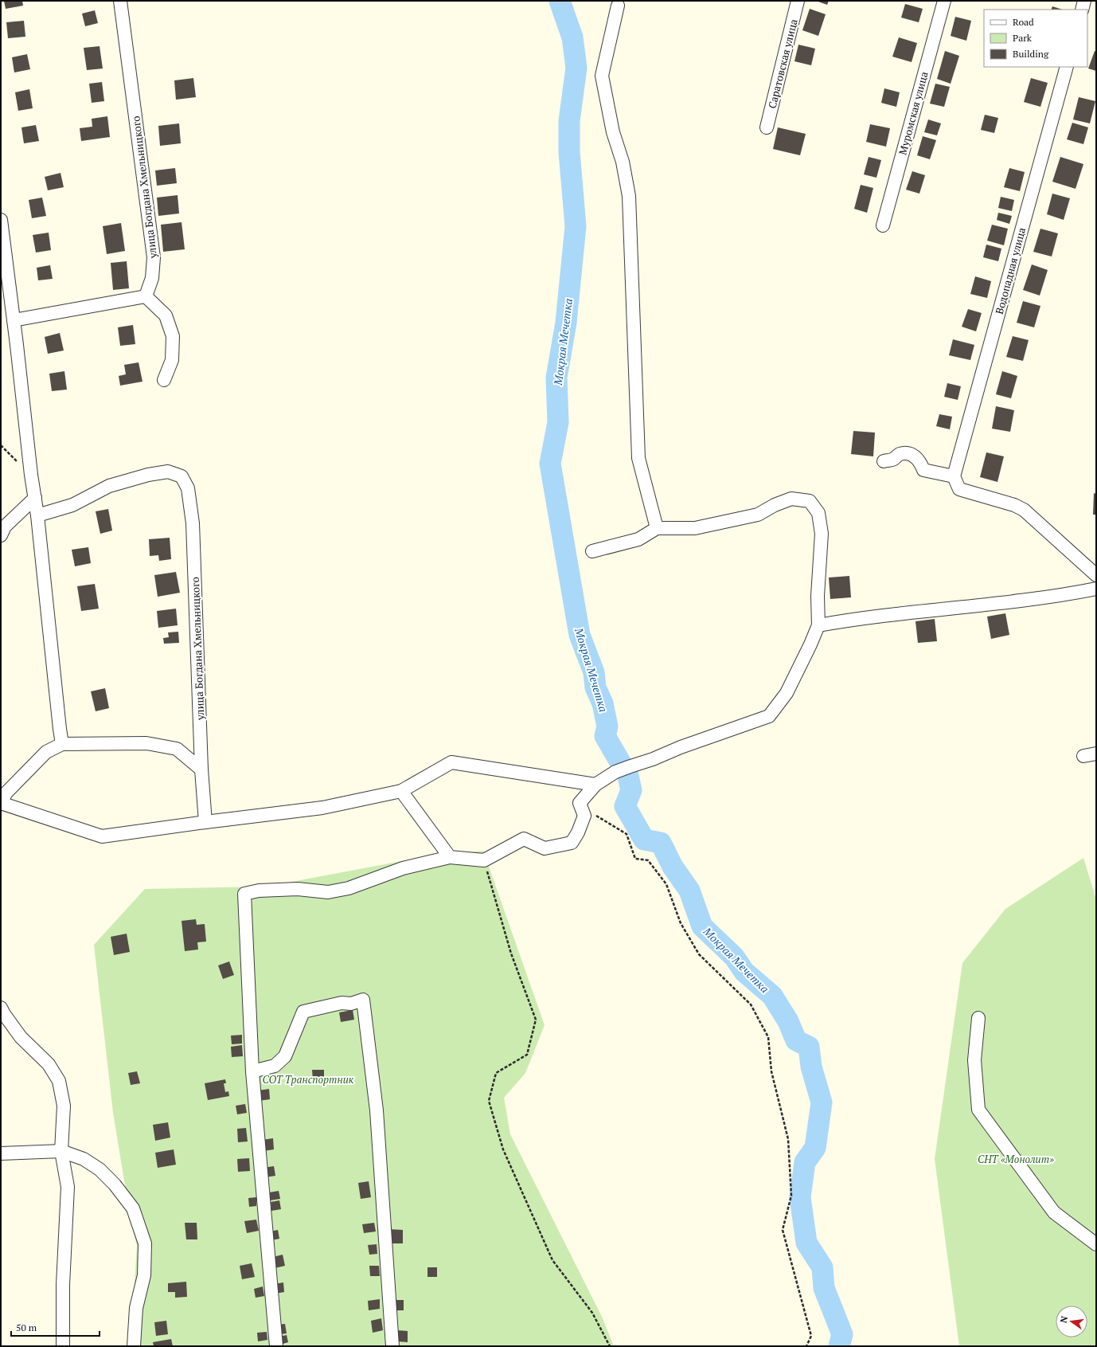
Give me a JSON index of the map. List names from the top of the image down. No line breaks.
{"streets":{"street":["Саратовская улица","Муромская улица","улица Богдана Хмельницкого","Водопадная улица"]},"water":["Мокрая Мечетка"],"parks":["СОТ Транспортник","СНТ «Монолит»"],"legend":["Road","Park","Building"],"scale_bar":"50 m","north":"left"}
